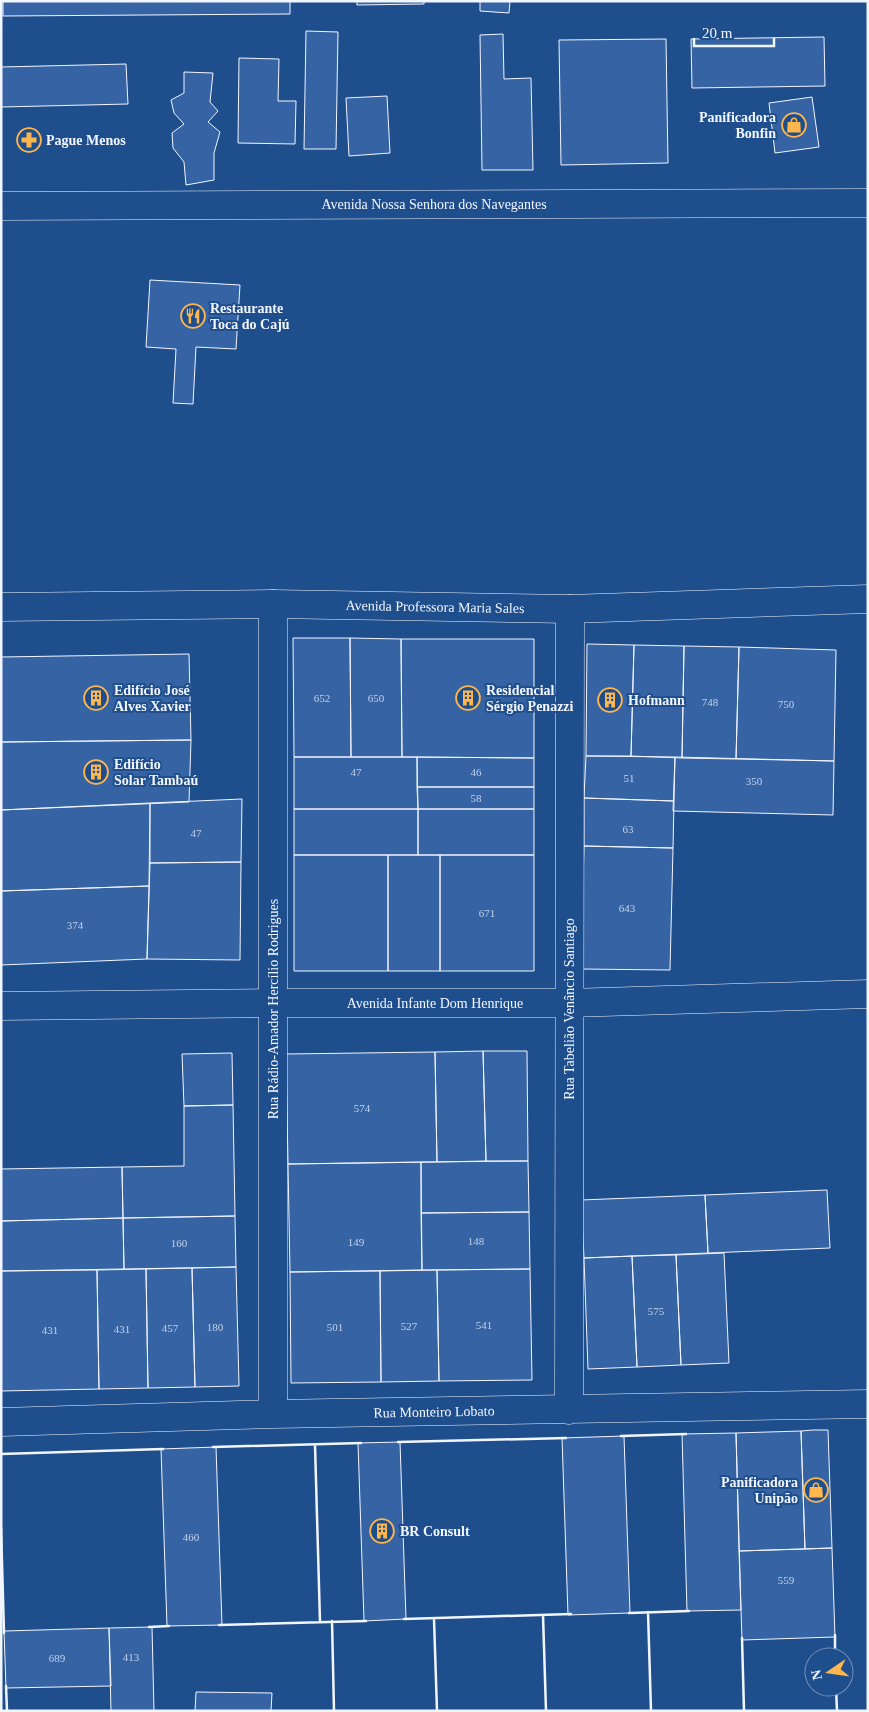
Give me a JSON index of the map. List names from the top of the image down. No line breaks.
{"streets":{"main road":["Avenida Nossa Senhora dos Navegantes","Avenida Professora Maria Sales","Avenida Infante Dom Henrique","Rua Rádio-Amador Hercílio Rodrigues","Rua Tabelião Venâncio Santiago","Rua Monteiro Lobato"]},"crossings":[["Avenida Professora Maria Sales","Rua Rádio-Amador Hercílio Rodrigues"],["Avenida Professora Maria Sales","Rua Tabelião Venâncio Santiago"],["Avenida Infante Dom Henrique","Rua Rádio-Amador Hercílio Rodrigues"],["Avenida Infante Dom Henrique","Rua Tabelião Venâncio Santiago"],["Rua Rádio-Amador Hercílio Rodrigues","Rua Monteiro Lobato"],["Rua Tabelião Venâncio Santiago","Rua Monteiro Lobato"]],"places":{"shop":["Panificadora Bonfin","Panificadora Unipão"],"pharmacy":["Pague Menos"],"restaurant":["Restaurante Toca do Cajú"],"building":["Edifício José Alves Xavier","Residencial Sérgio Penazzi","Hofmann","Edifício Solar Tambaú","BR Consult"]},"house_numbers":["652","650","748","750","47","46","51","350","58","63","47","643","671","374","574","148","149","160","575","541","527","180","501","457","431","431","460","559","413","689"],"scale_bar":"20 m","north":"left"}
